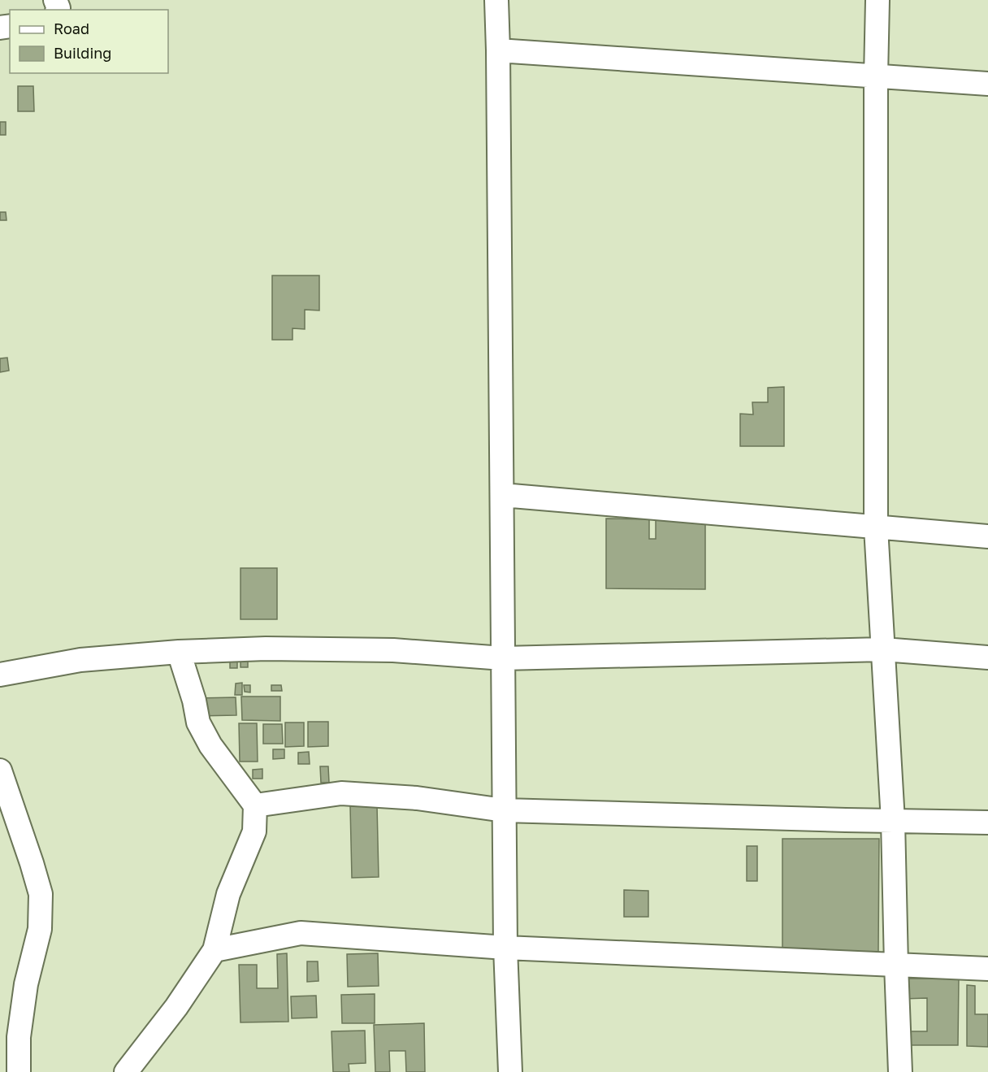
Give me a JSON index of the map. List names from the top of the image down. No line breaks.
{"legend":["Road","Building"]}
